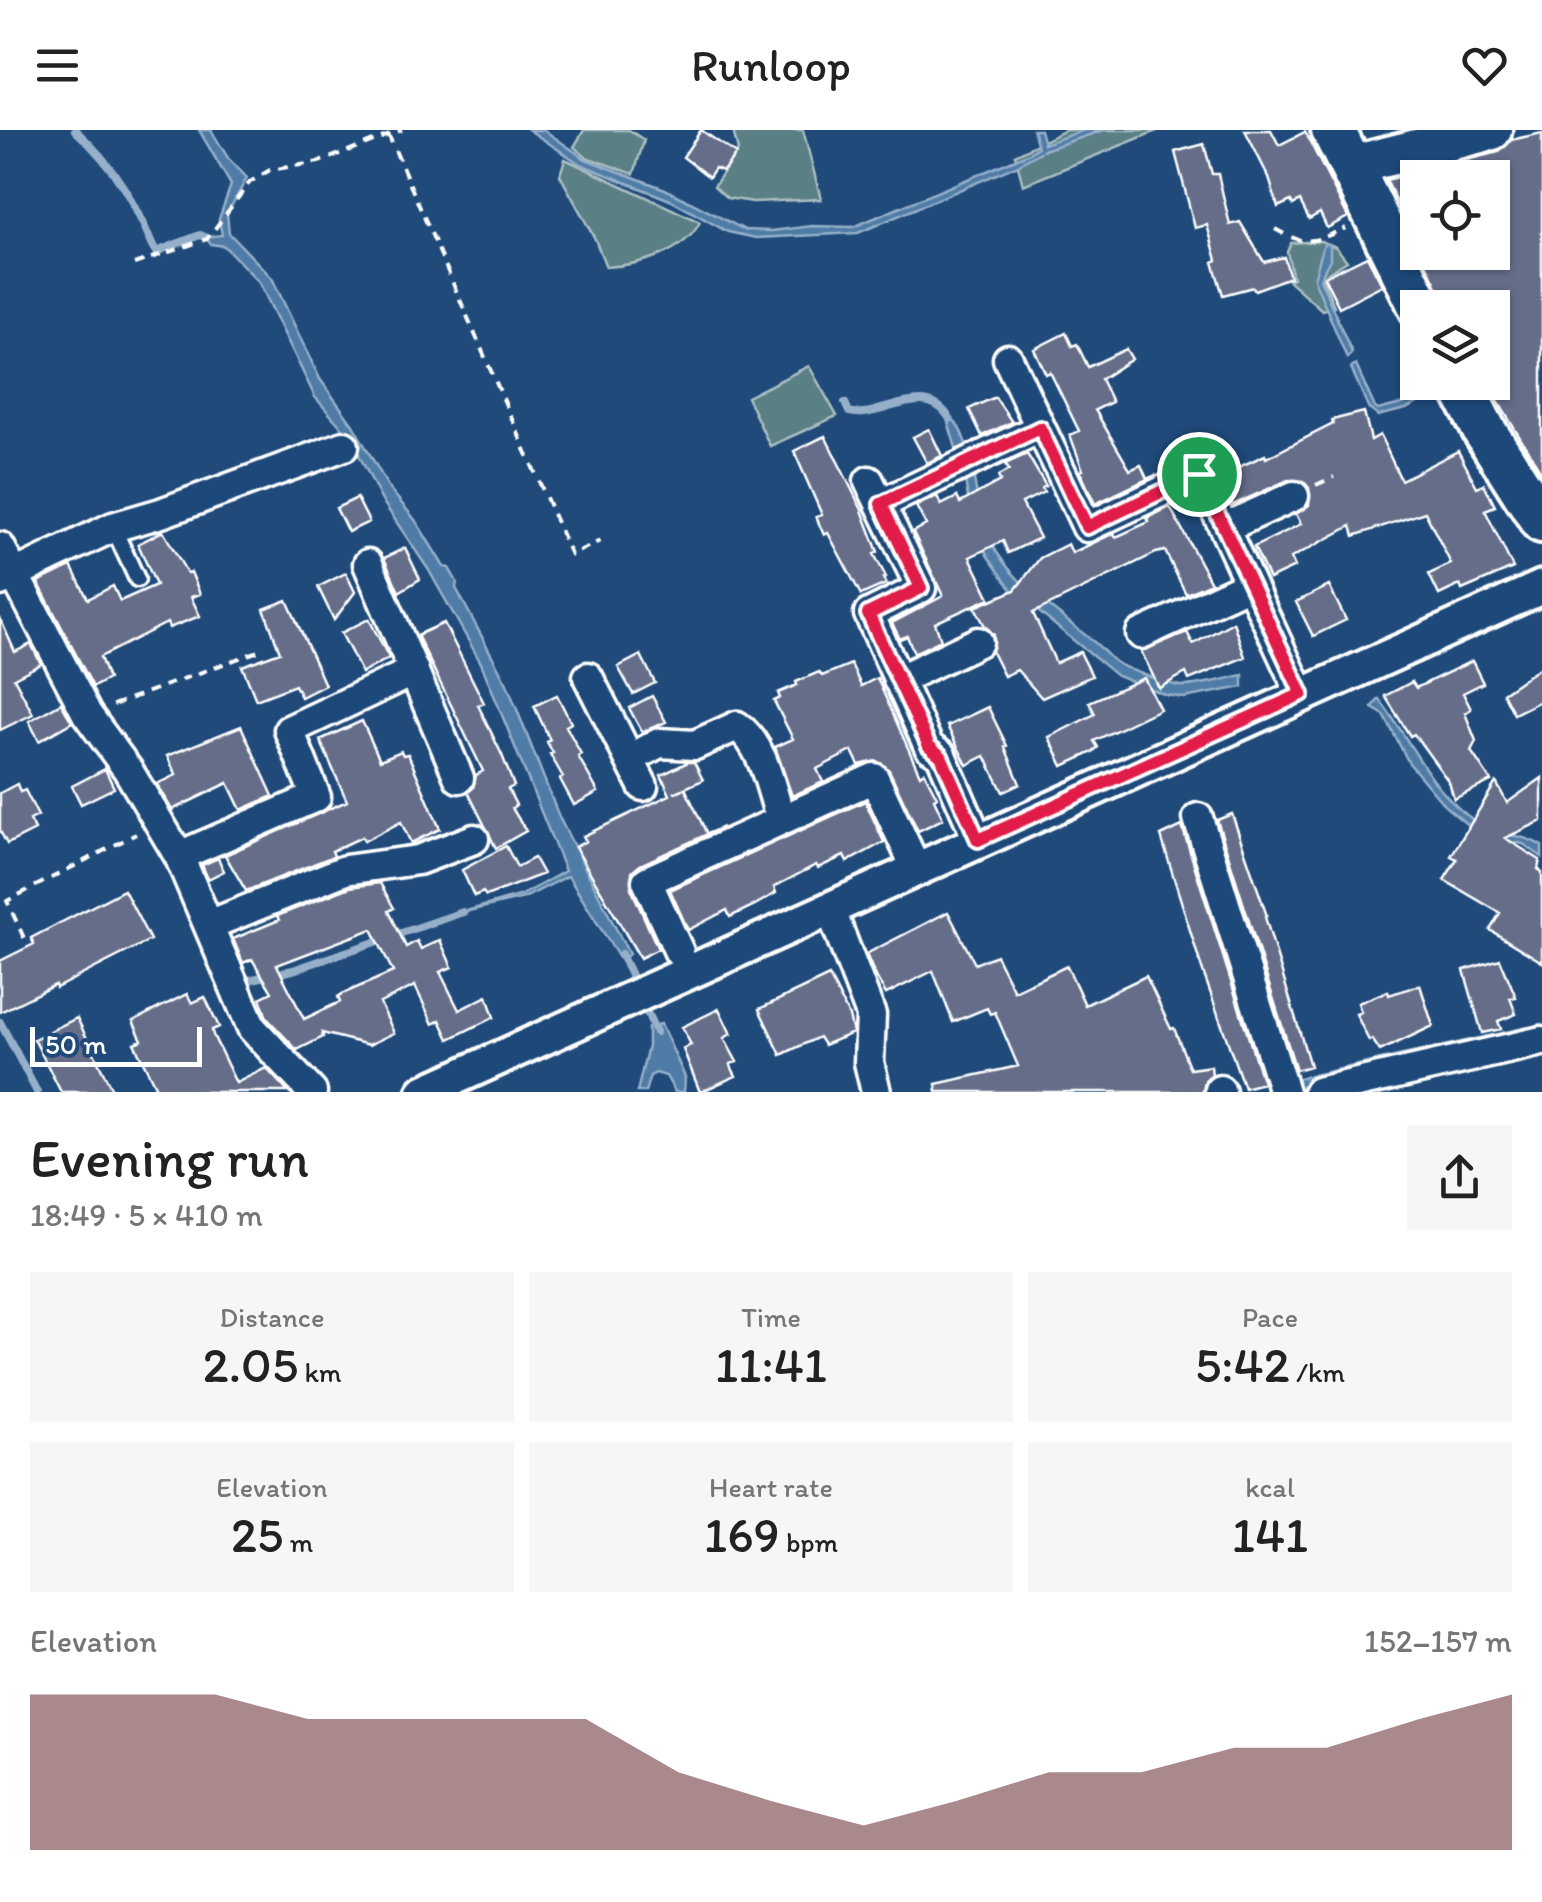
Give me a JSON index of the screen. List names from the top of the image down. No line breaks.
{"scale_bar":"50 m","page":{"header":"Runloop","scale":"50 m","heading":["Evening run","18:49 · 5 × 410 m"],"stats":[["Distance","2.05 km"],["Time","11:41"],["Pace","5:42 /km"],["Elevation","25 m"],["Heart rate","169 bpm"],["kcal","141"]],"chart":["Elevation","152–157 m"]}}
